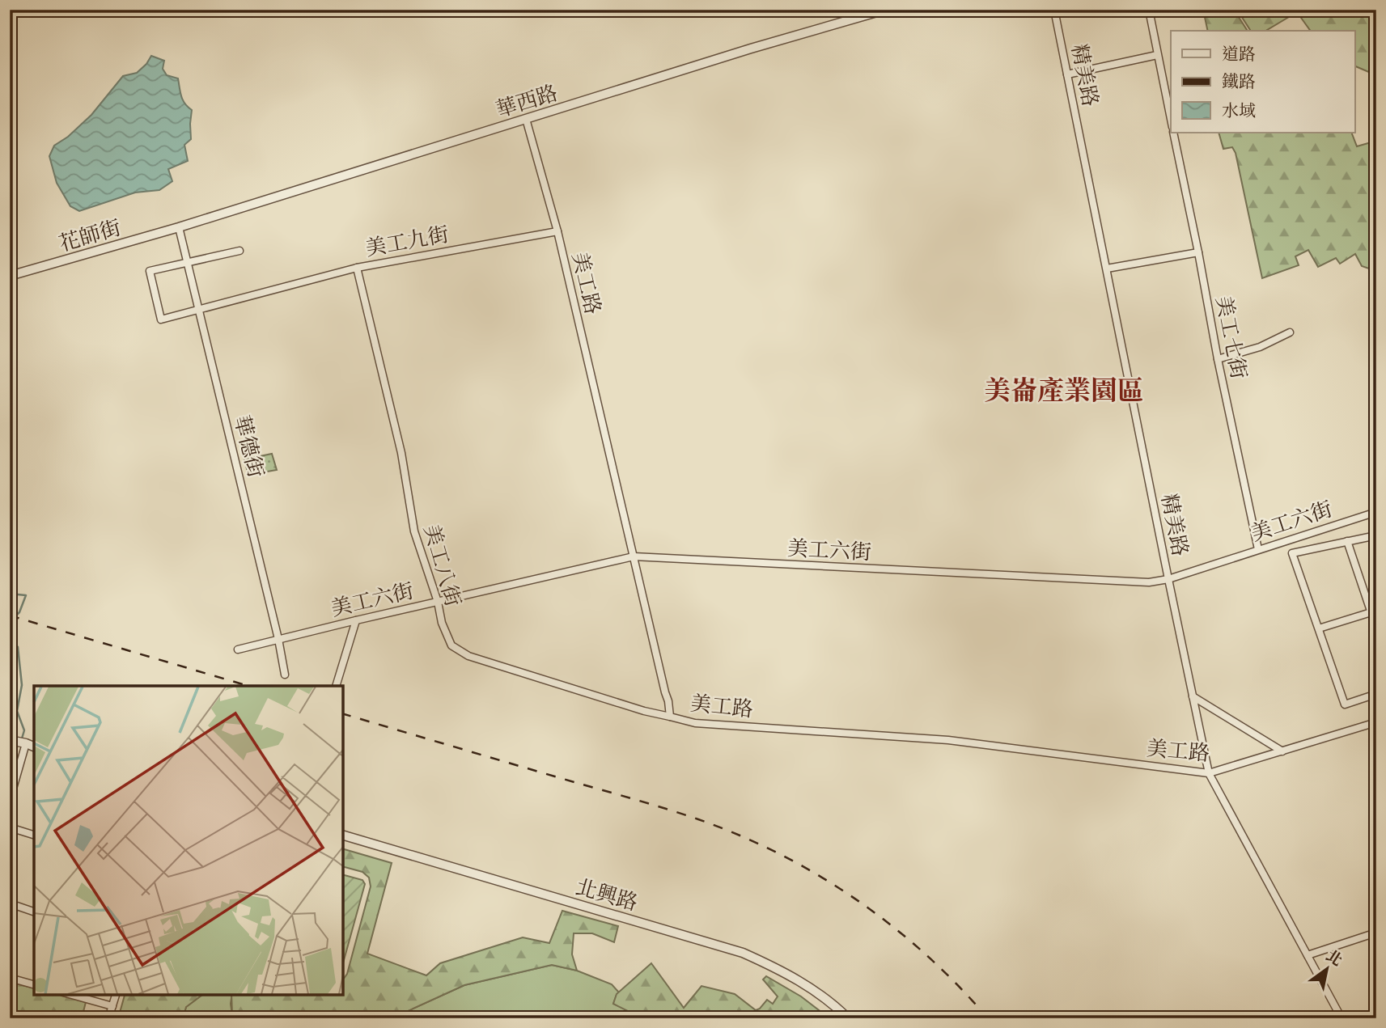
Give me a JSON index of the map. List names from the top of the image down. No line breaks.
{"streets":{"street":["精美路","華西路","花師街","美工九街","美工路","美工七街","華德街","美工六街","美工八街","北興路"]},"crossings":[["精美路","美工路"],["精美路","美工六街"],["華西路","花師街"],["華西路","美工路"],["華西路","華德街"],["花師街","華德街"],["美工九街","美工路"],["美工九街","華德街"],["美工九街","美工八街"],["美工路","美工六街"],["美工路","美工八街"],["美工七街","美工六街"],["華德街","美工六街"],["美工六街","美工八街"]],"districts":["美崙產業園區"],"legend":["道路","鐵路","水域"],"north":"top right"}
